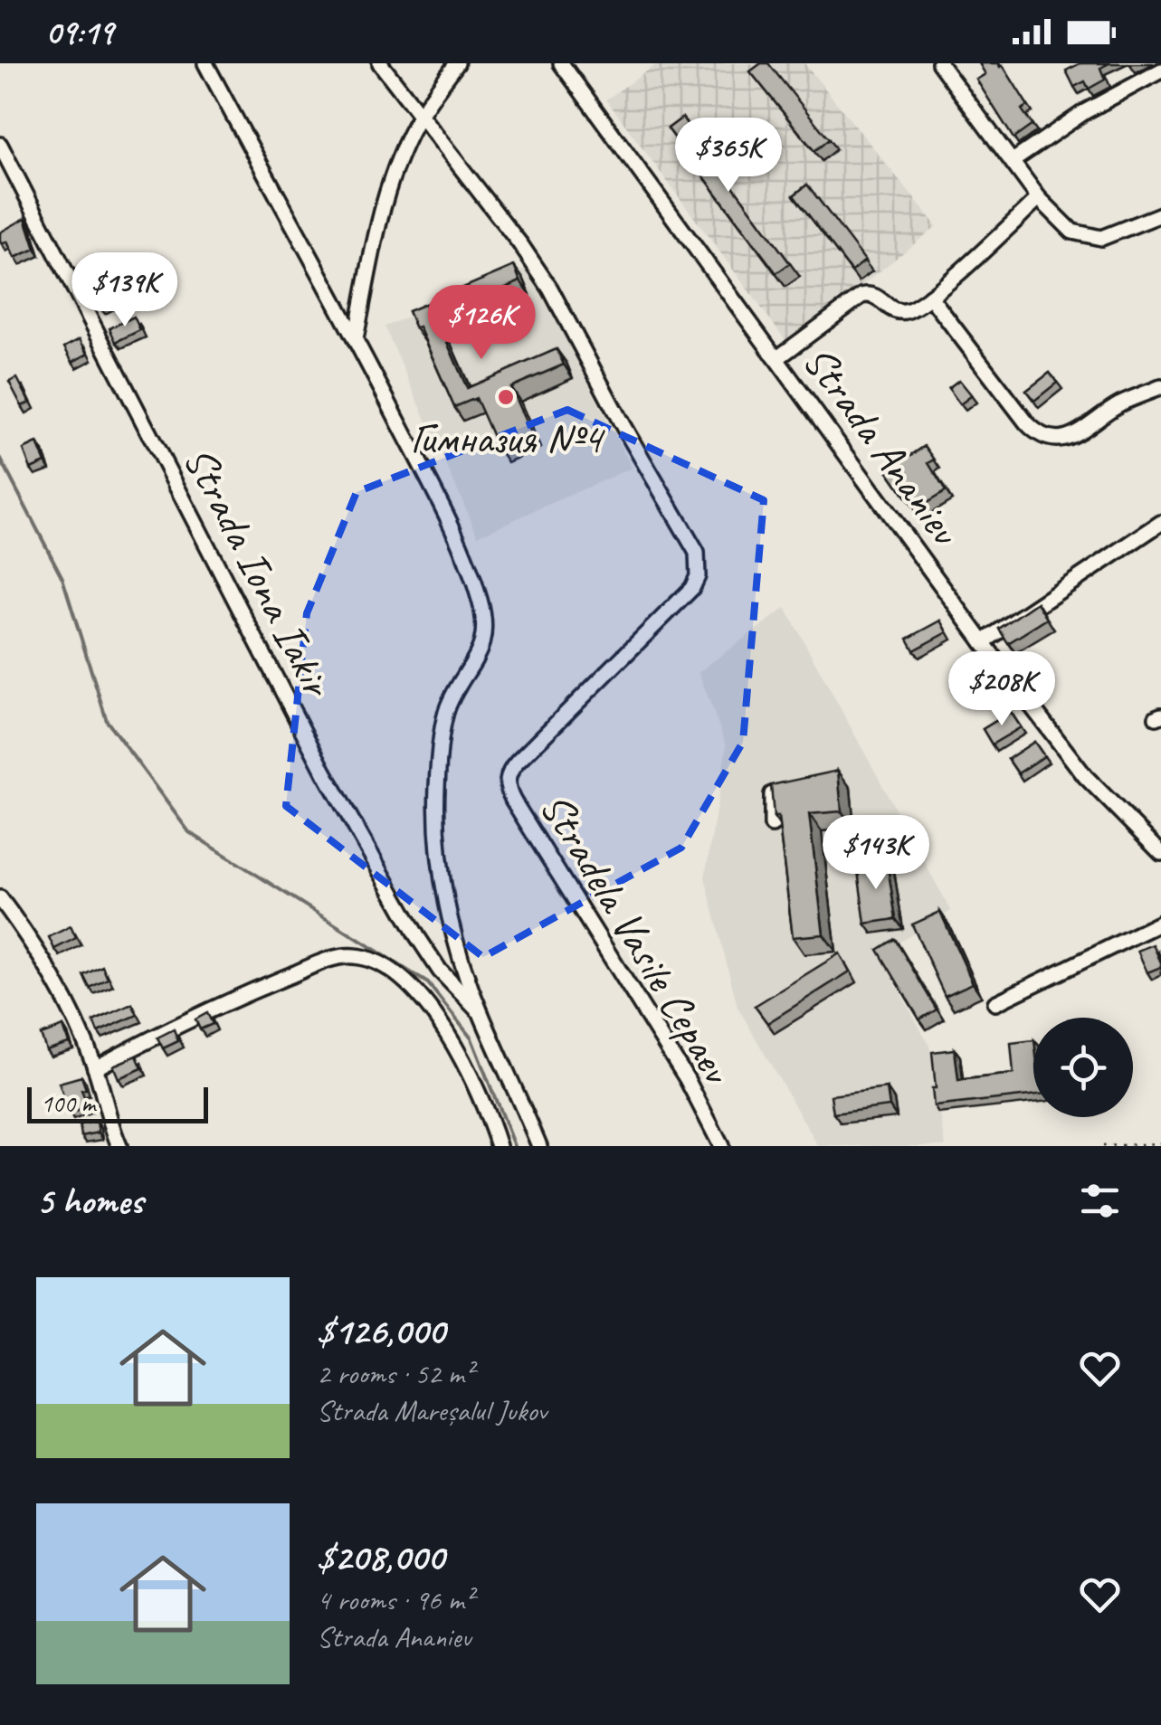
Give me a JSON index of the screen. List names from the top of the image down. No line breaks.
{"streets":{"street":["Strada Ananiev","Strada Iona Iakir","Stradela Vasile Cepaev"]},"places":["Гимназия №4"],"scale_bar":"100 m","page":{"status":"09:19","price":["$365K","$139K","$126K","$208K","$143K"],"scale":"100 m","heading":"5 homes","list":[{"name":"$126,000","note":"2 rooms · 52 m² · Strada Mareșalul Jukov"},{"name":"$208,000","note":"4 rooms · 96 m² · Strada Ananiev"}]}}
